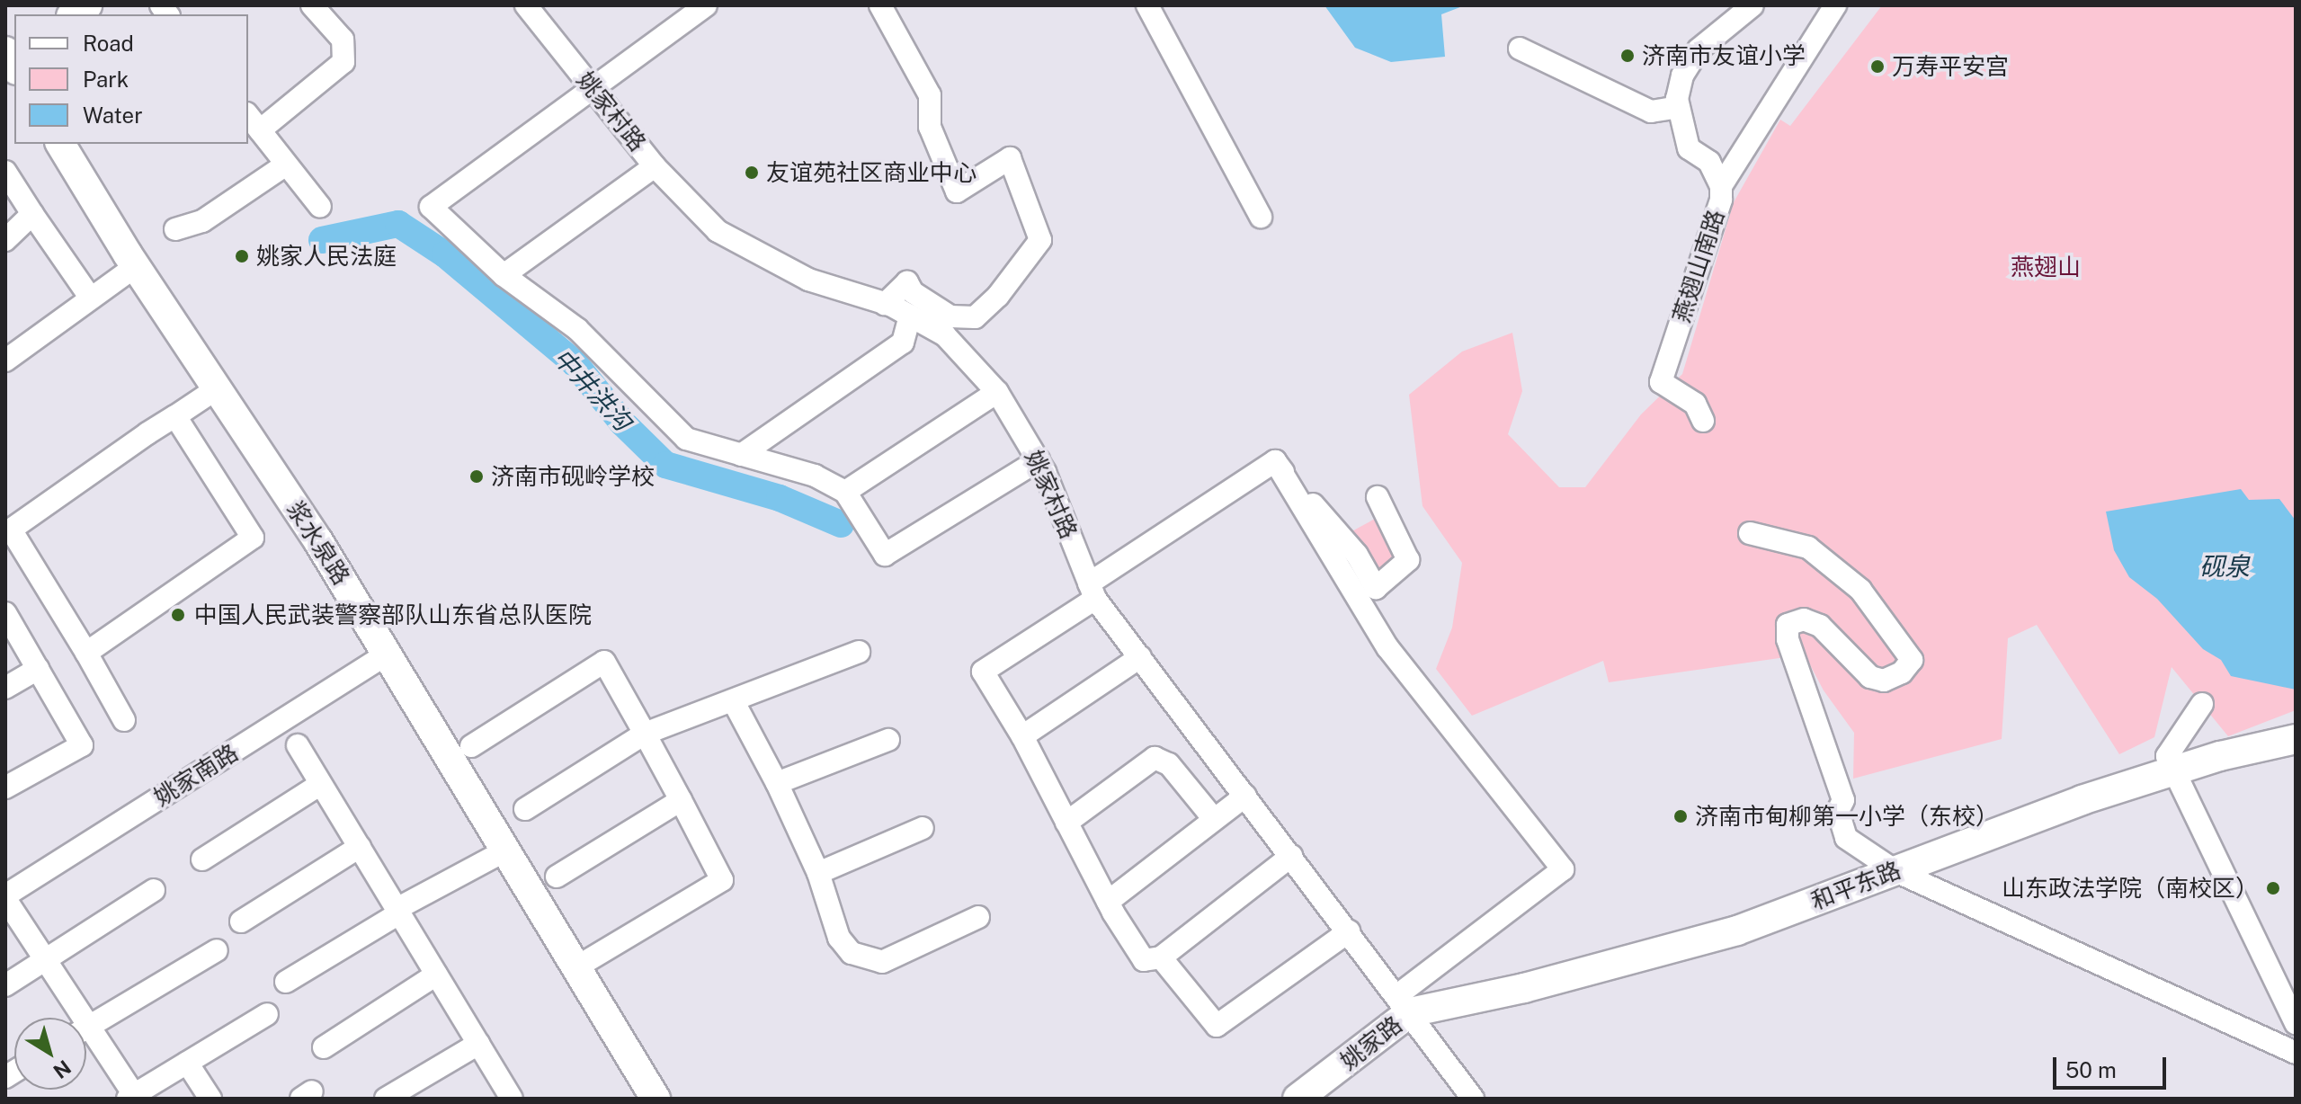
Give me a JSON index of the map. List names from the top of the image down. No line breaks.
{"streets":{"main road":["浆水泉路","和平东路","姚家路"],"street":["姚家村路","燕翅山南路","姚家南路"]},"crossings":[["姚家村路","和平东路"],["姚家村路","姚家路"],["浆水泉路","姚家南路"],["和平东路","姚家路"]],"water":["中井洪沟","砚泉"],"parks":["燕翅山"],"places":["济南市友谊小学","万寿平安宫","友谊苑社区商业中心","姚家人民法庭","济南市砚岭学校","中国人民武装警察部队山东省总队医院","济南市甸柳第一小学（东校）","山东政法学院（南校区）"],"legend":["Road","Park","Water"],"scale_bar":"50 m","north":"bottom right"}
